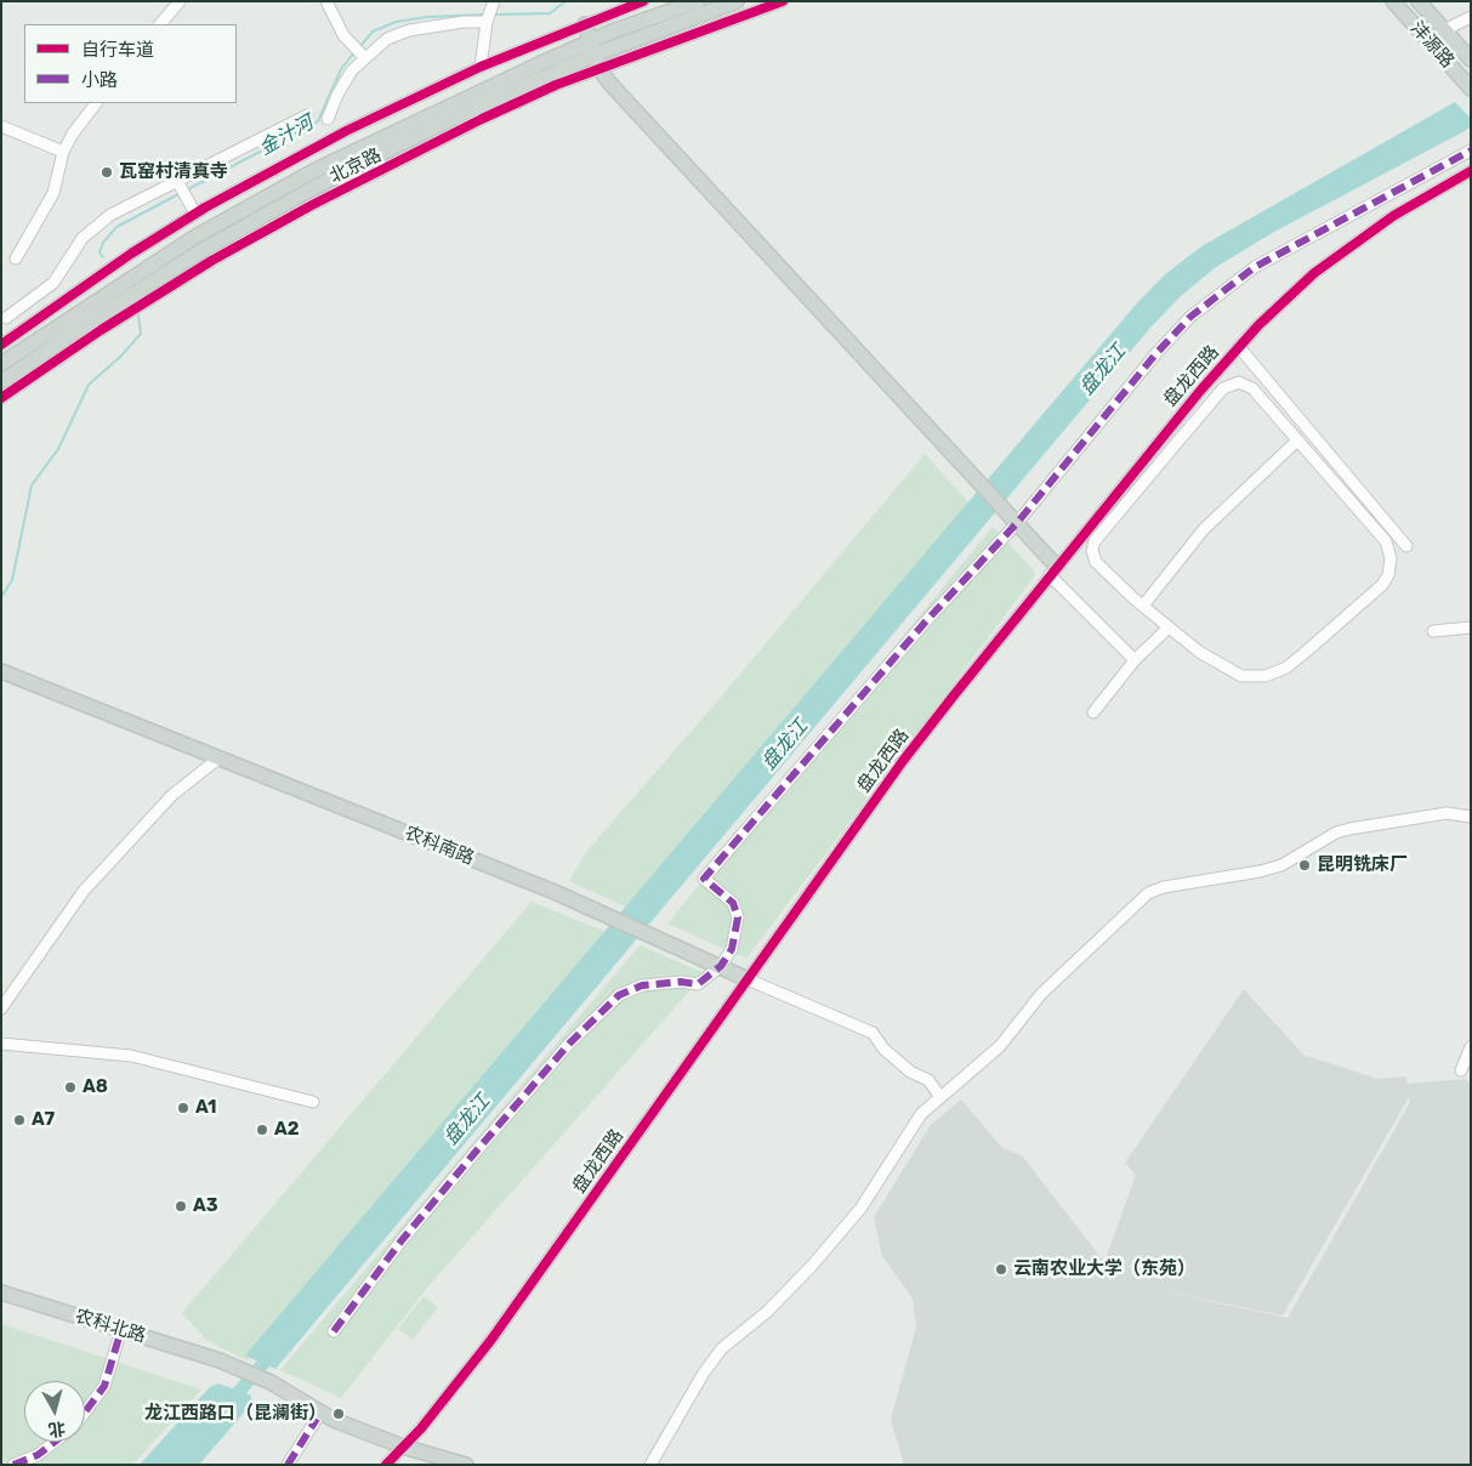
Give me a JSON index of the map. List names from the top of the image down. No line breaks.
{"streets":{"main road":["沣源路","北京路","农科南路","农科北路"],"street":["盘龙西路"]},"crossings":[["盘龙西路","农科南路"]],"water":["金汁河","盘龙江"],"places":["瓦窑村清真寺","昆明铣床厂","A8","A1","A7","A2","A3","云南农业大学（东苑）","龙江西路口（昆澜街）"],"legend":["自行车道","小路"],"north":"bottom"}
